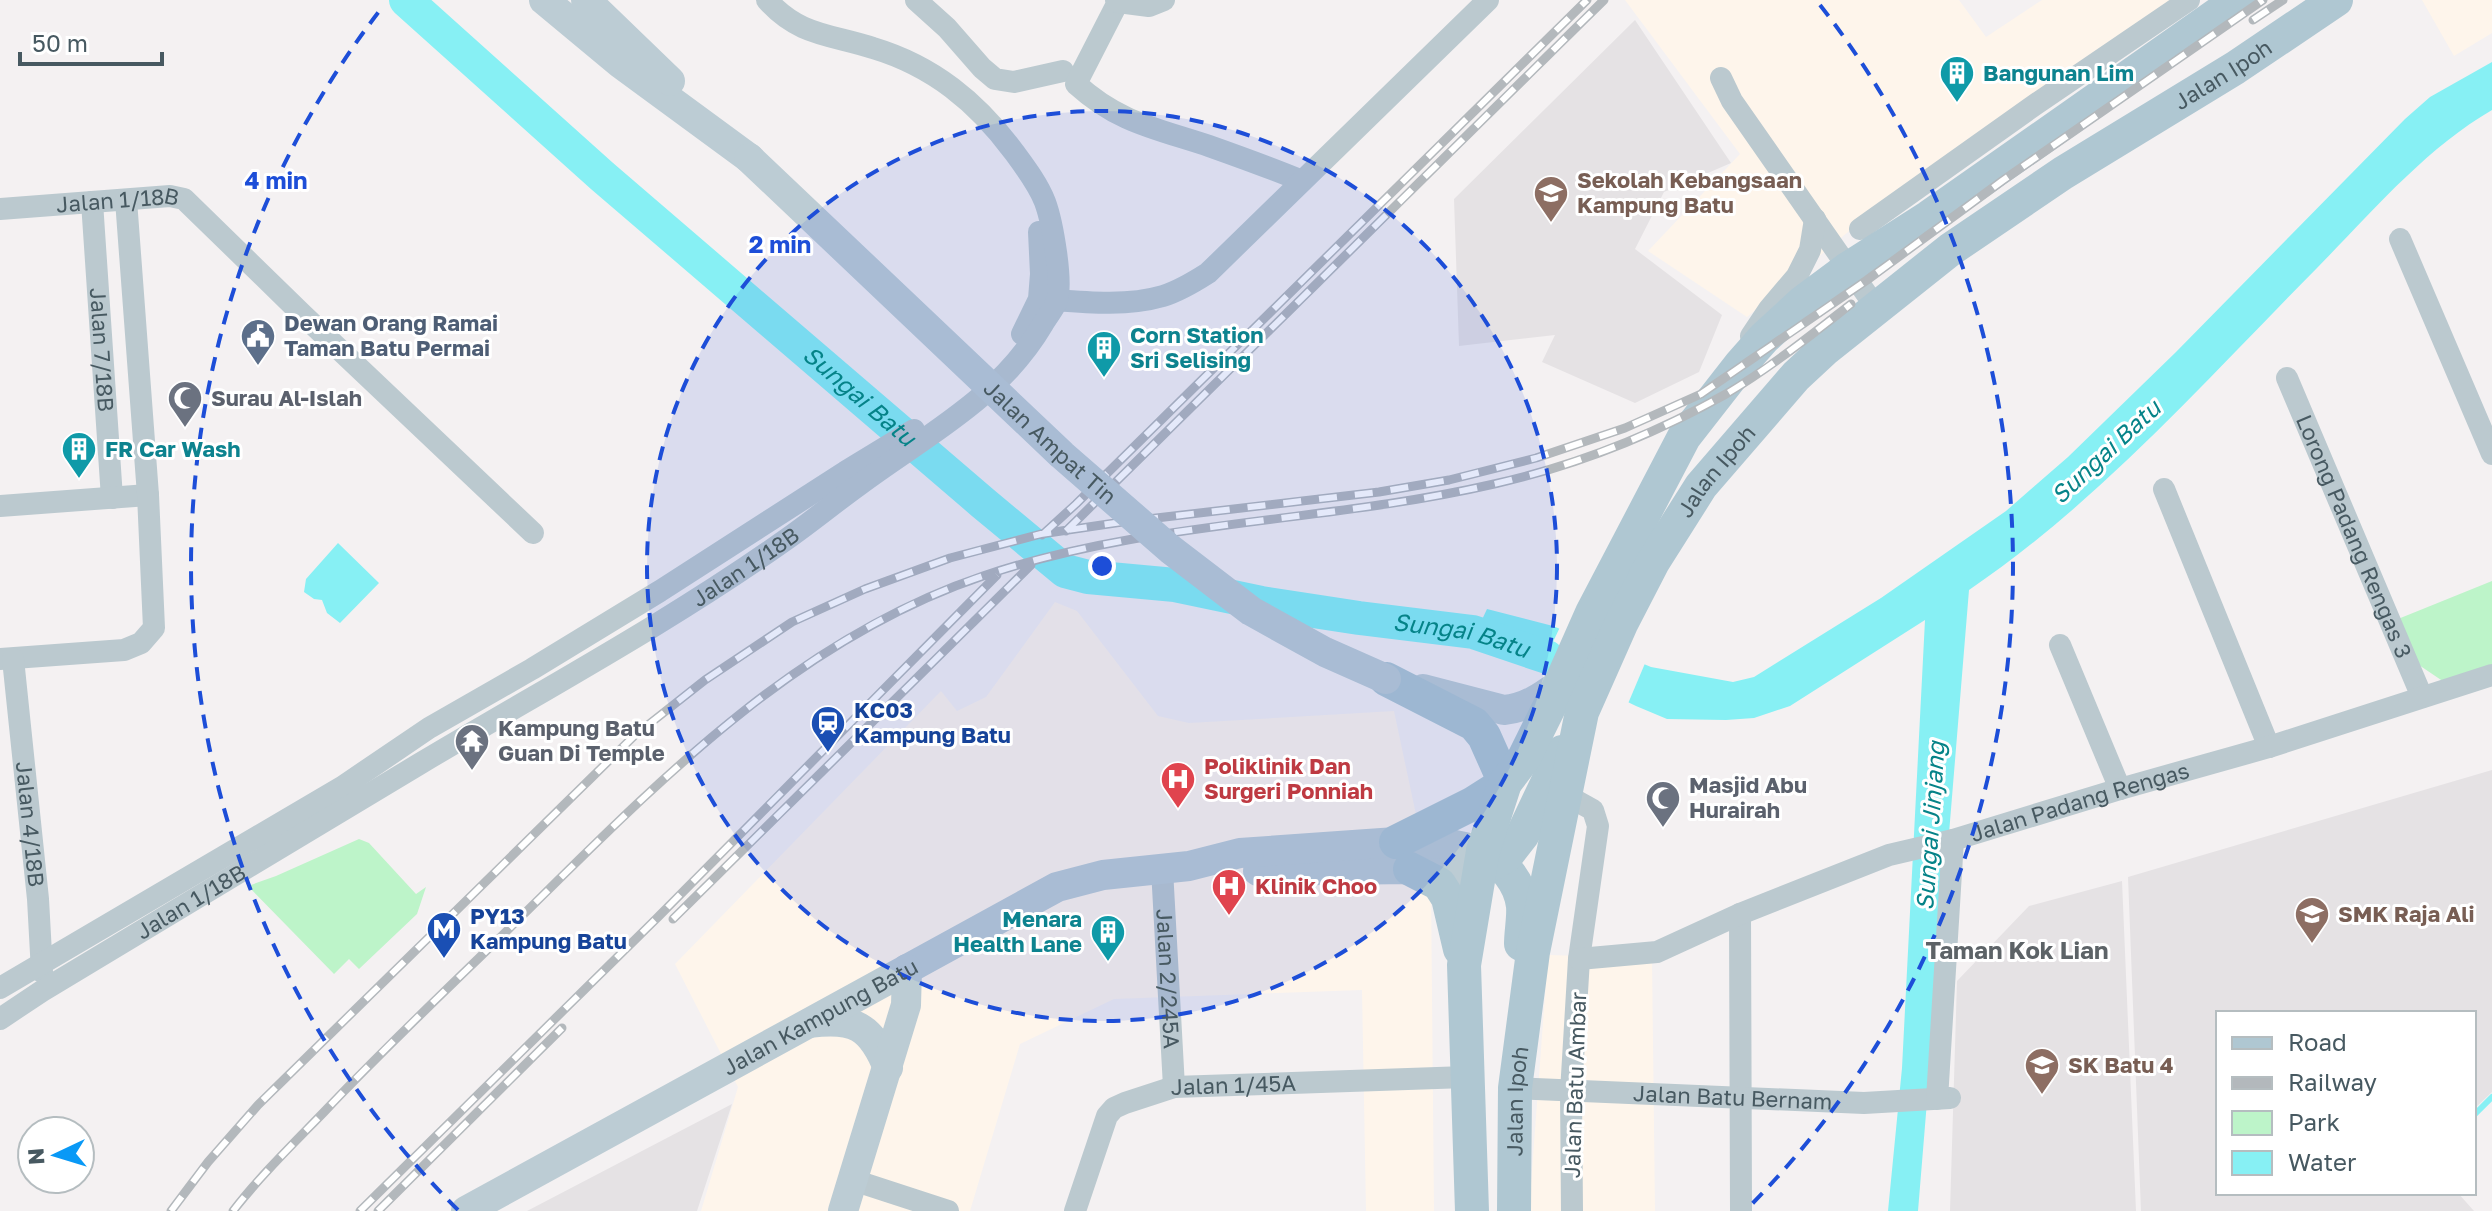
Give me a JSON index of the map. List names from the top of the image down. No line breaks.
{"streets":{"main road":["Jalan Ipoh"],"street":["Jalan 1/18B","Jalan 7/18B","Jalan Ampat Tin","Lorong Padang Rengas 3","Jalan Padang Rengas","Jalan 4/18B","Jalan 2/245A","Jalan Kampung Batu","Jalan Batu Ambar","Jalan 1/45A","Jalan Batu Bernam"]},"crossings":[["Jalan Ipoh","Jalan Ampat Tin"],["Jalan Ipoh","Jalan Kampung Batu"],["Jalan Ipoh","Jalan Batu Ambar"],["Jalan Ipoh","Jalan 1/45A"],["Jalan Ipoh","Jalan Batu Bernam"],["Jalan 1/18B","Jalan 7/18B"],["Jalan 1/18B","Jalan 4/18B"],["Jalan 7/18B","Jalan 4/18B"],["Lorong Padang Rengas 3","Jalan Padang Rengas"],["Jalan Padang Rengas","Jalan Batu Ambar"],["Jalan Padang Rengas","Jalan Batu Bernam"],["Jalan 2/245A","Jalan Kampung Batu"],["Jalan 2/245A","Jalan 1/45A"],["Jalan Batu Ambar","Jalan Batu Bernam"]],"districts":["Taman Kok Lian"],"water":["Sungai Batu","Sungai Jinjang"],"places":{"building":["Bangunan Lim","Corn Station Sri Selising","FR Car Wash","Menara Health Lane"],"school or university":["Sekolah Kebangsaan Kampung Batu","SMK Raja Ali","SK Batu 4"],"public building":["Dewan Orang Ramai Taman Batu Permai"],"mosque":["Surau Al-Islah","Masjid Abu Hurairah"],"station":["KC03 Kampung Batu"],"temple":["Kampung Batu Guan Di Temple"],"hospital":["Poliklinik Dan Surgeri Ponniah","Klinik Choo"],"metro station":["PY13 Kampung Batu"]},"legend":["Road","Railway","Park","Water"],"scale_bar":"50 m","north":"left","rings":["4 min","2 min"]}
